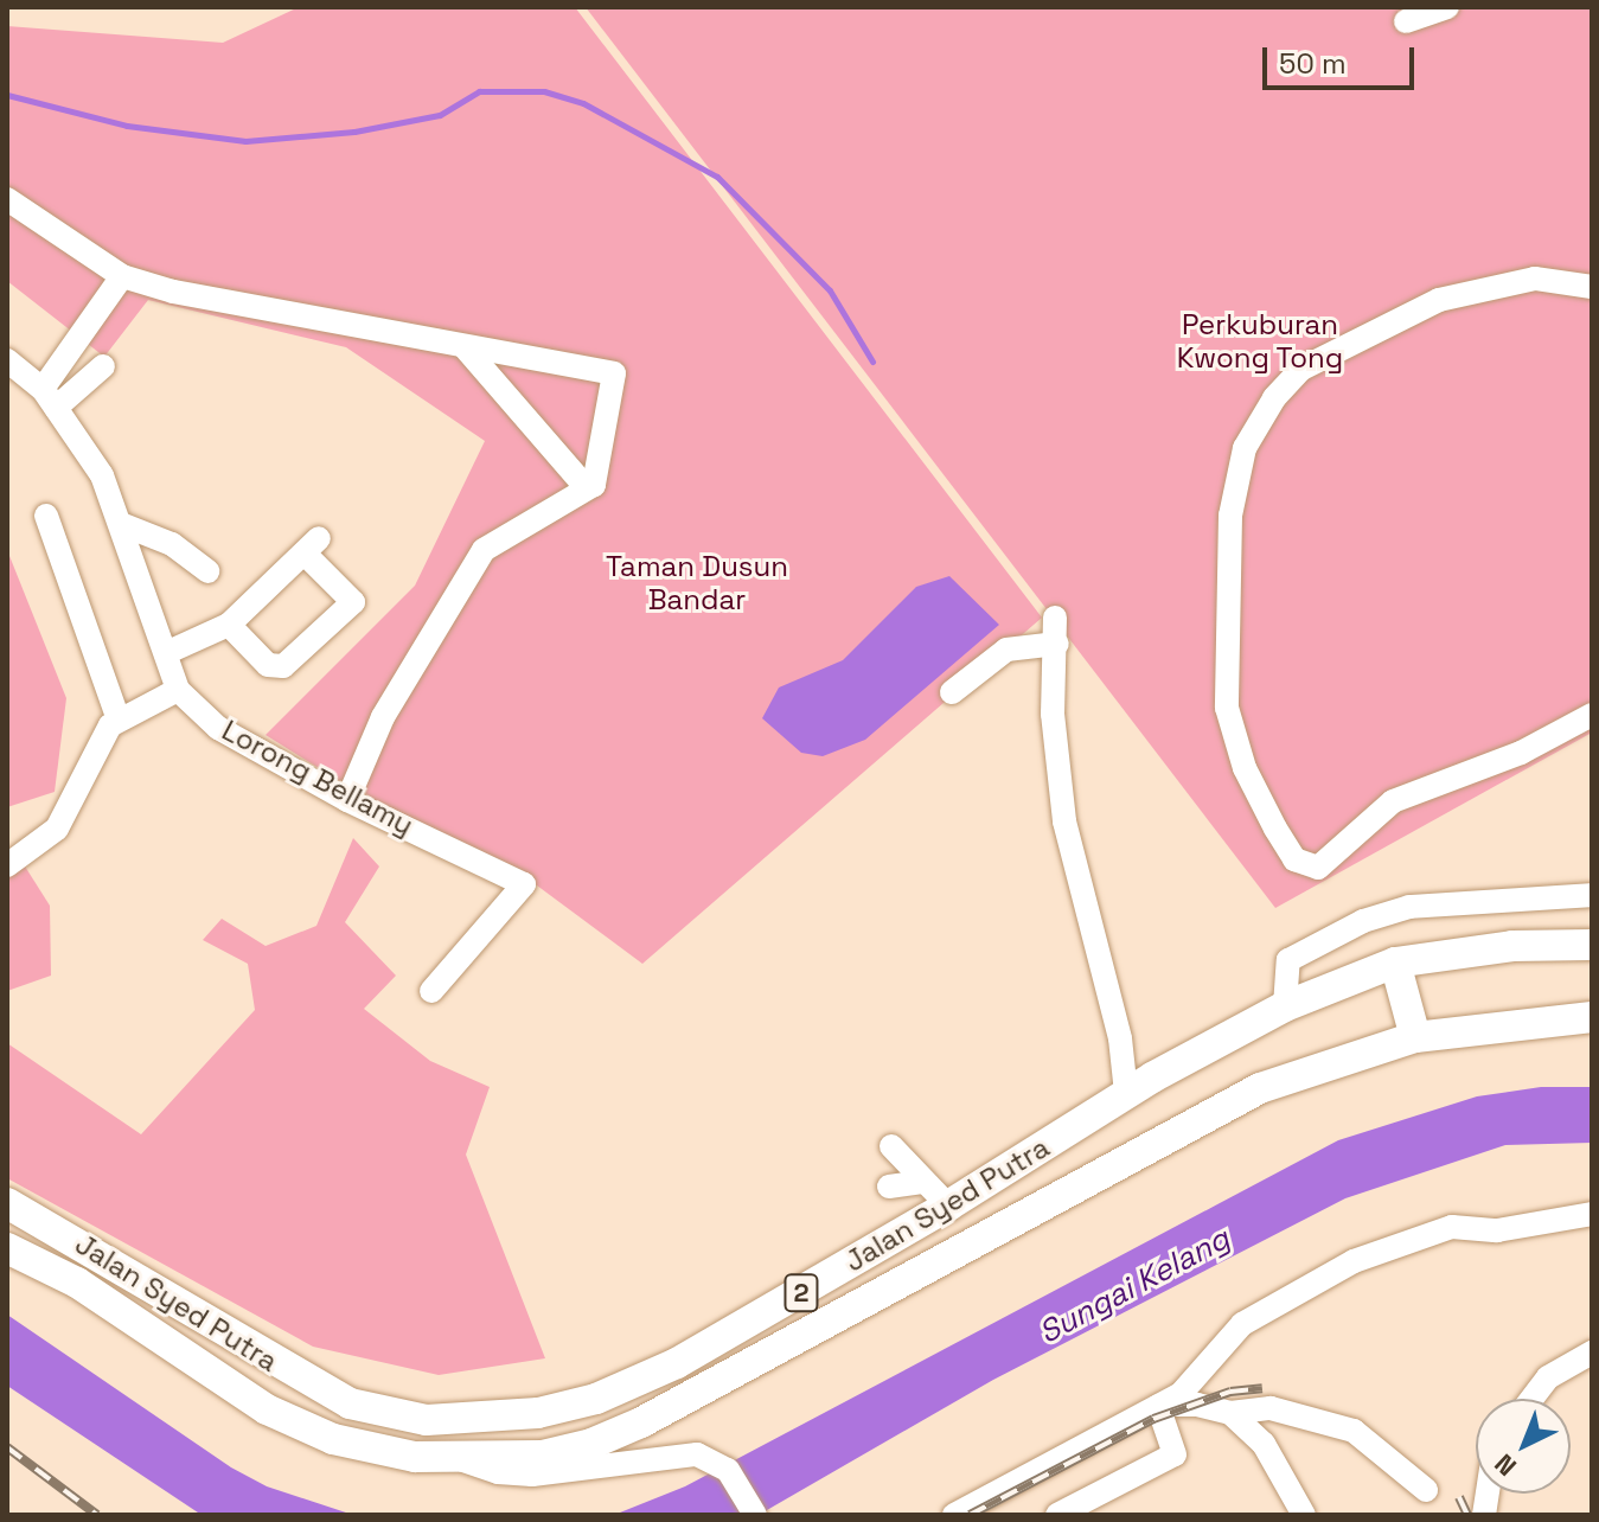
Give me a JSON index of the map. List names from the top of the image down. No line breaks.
{"streets":{"main road":["Jalan Syed Putra","2"],"street":["Lorong Bellamy"]},"water":["Sungai Kelang"],"parks":["Perkuburan Kwong Tong","Taman Dusun Bandar"],"scale_bar":"50 m","north":"bottom left"}
